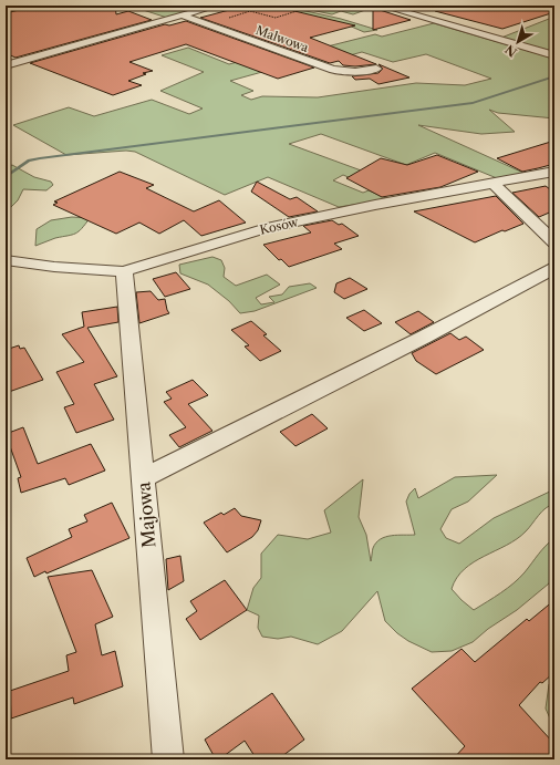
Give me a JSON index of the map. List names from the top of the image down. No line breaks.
{"streets":{"street":["Malwowa","Kosów","Majowa"]},"crossings":[["Kosów","Majowa"]],"north":"bottom left"}
